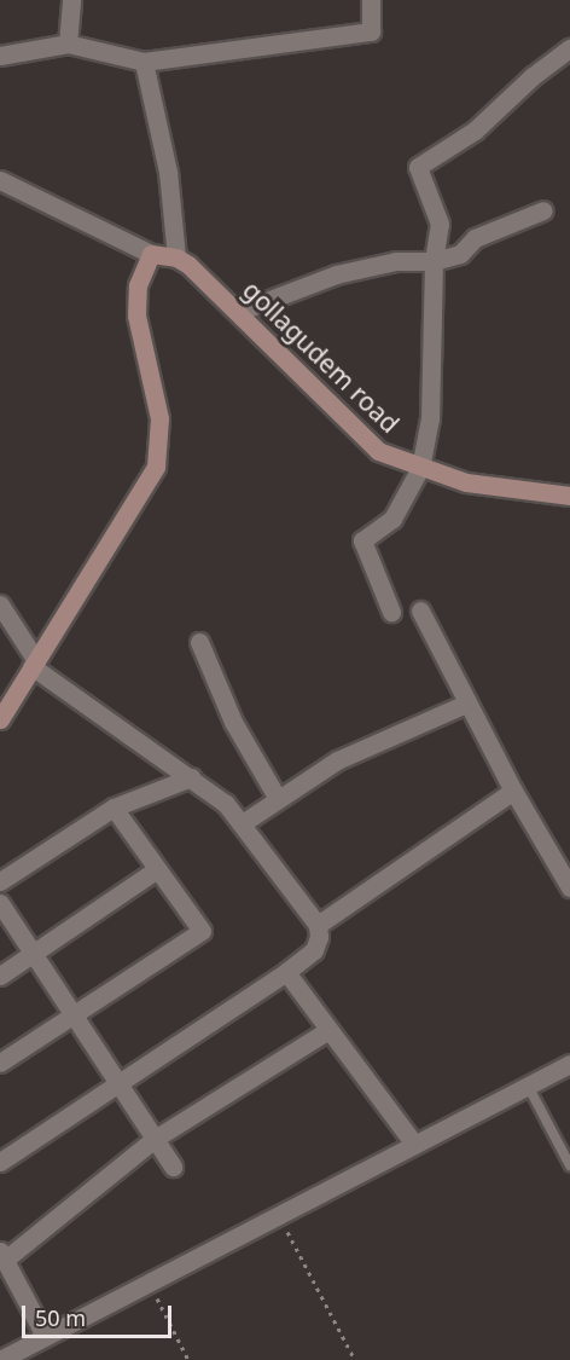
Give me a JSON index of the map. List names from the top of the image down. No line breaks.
{"streets":{"street":["gollagudem road"]},"scale_bar":"50 m"}
